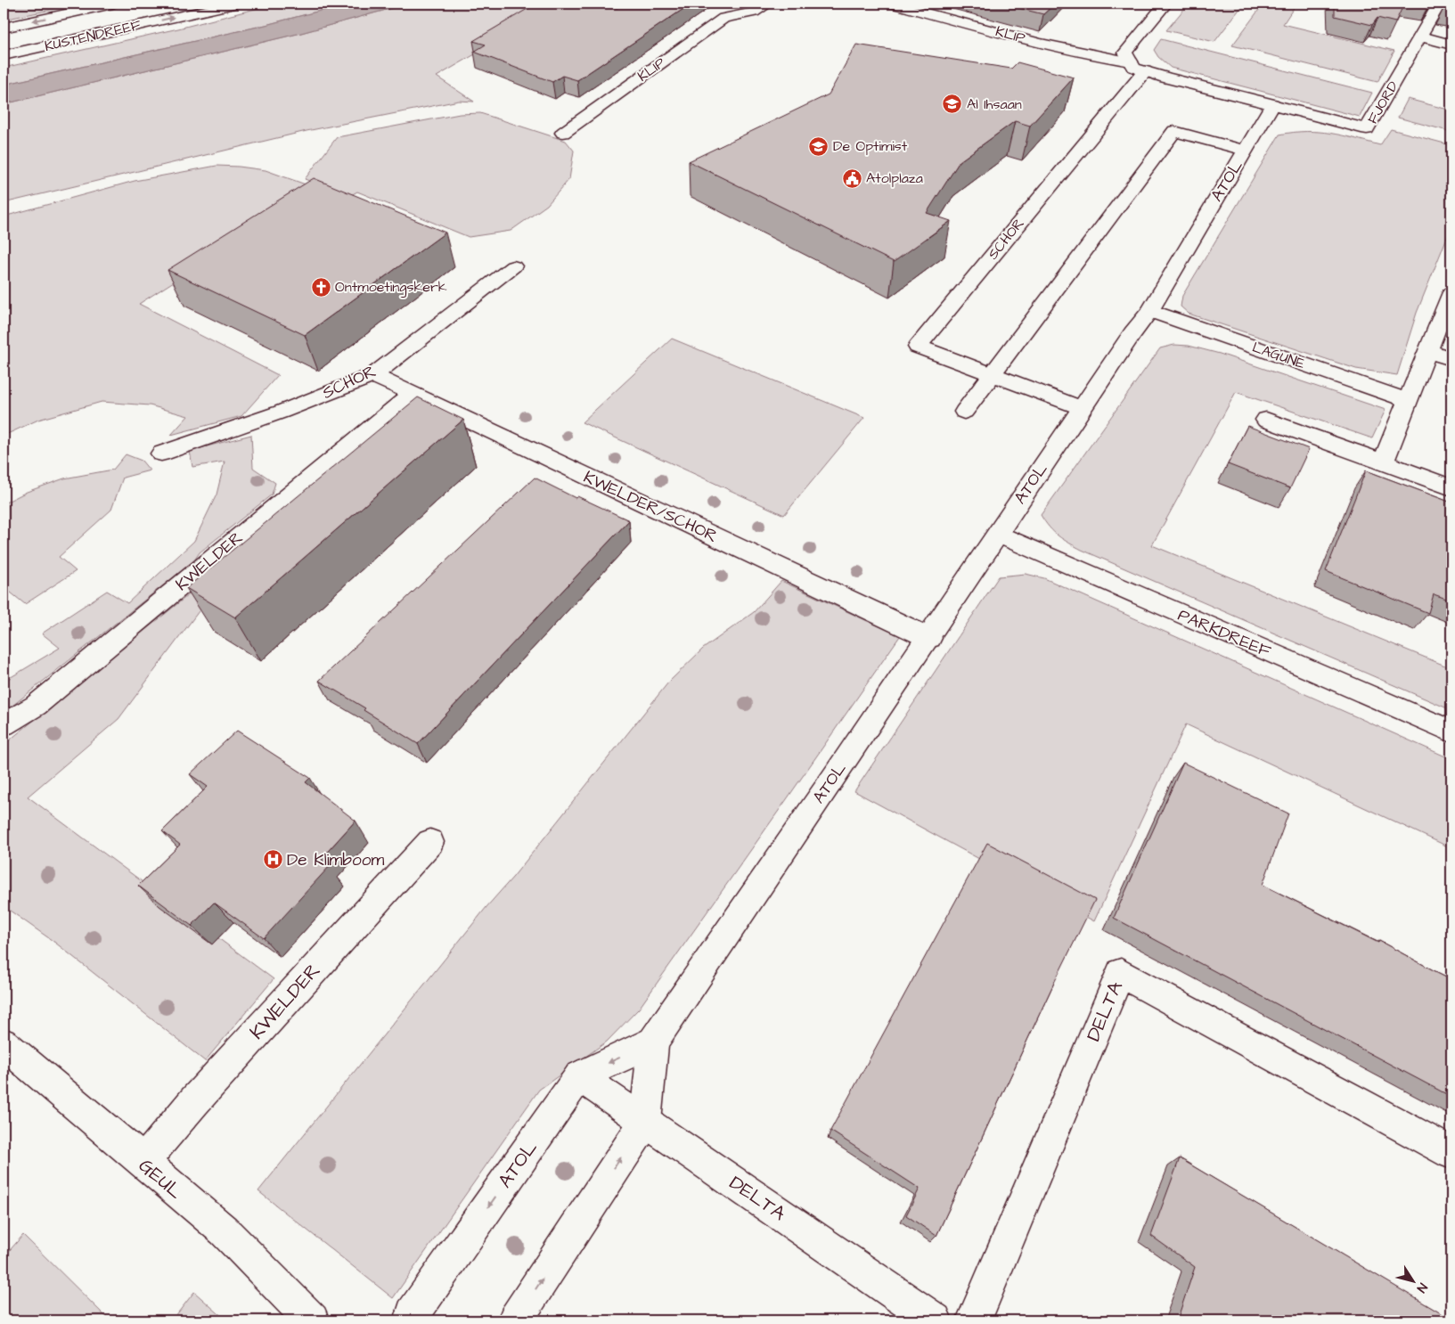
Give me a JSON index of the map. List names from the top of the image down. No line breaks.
{"streets":{"street":["KLIP","KUSTENDREEF","FJORD","ATOL","SCHOR","LAGUNE","KWELDER/SCHOR","KWELDER","PARKDREEF","DELTA","GEUL"]},"crossings":[["FJORD","ATOL"],["ATOL","SCHOR"],["ATOL","LAGUNE"],["ATOL","KWELDER/SCHOR"],["ATOL","PARKDREEF"],["ATOL","DELTA"],["SCHOR","KWELDER/SCHOR"],["KWELDER/SCHOR","KWELDER"],["KWELDER","GEUL"]],"places":{"school or university":["Al Ihsaan","De Optimist"],"public building":["Atolplaza"],"church":["Ontmoetingskerk"],"hospital":["De Klimboom"]},"north":"bottom right"}
